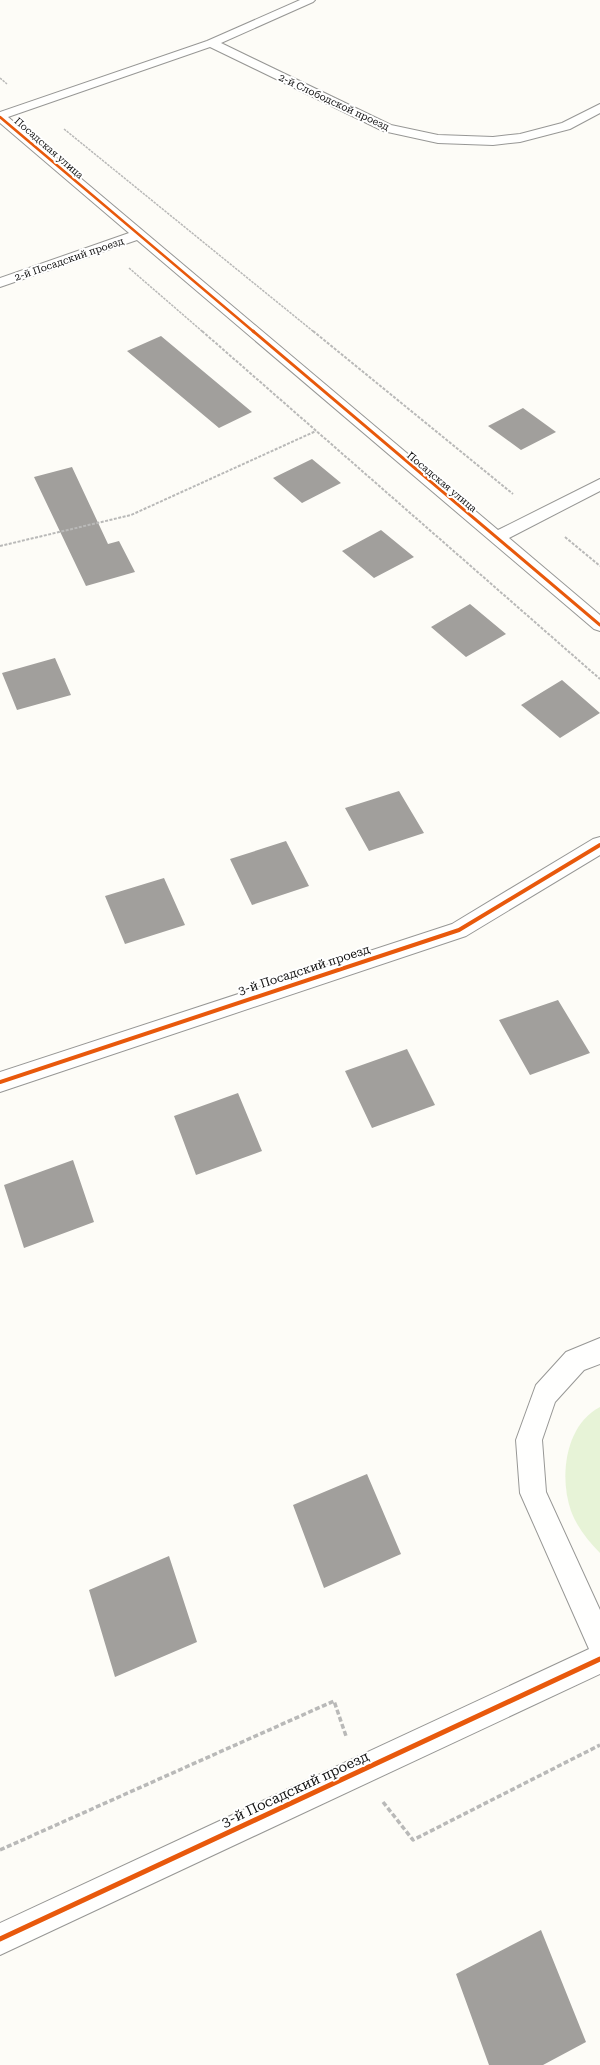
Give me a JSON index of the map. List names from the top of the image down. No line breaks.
{"streets":{"street":["2-й Слободской проезд","Посадская улица","2-й Посадский проезд","3-й Посадский проезд"]},"crossings":[["Посадская улица","2-й Посадский проезд"]]}
